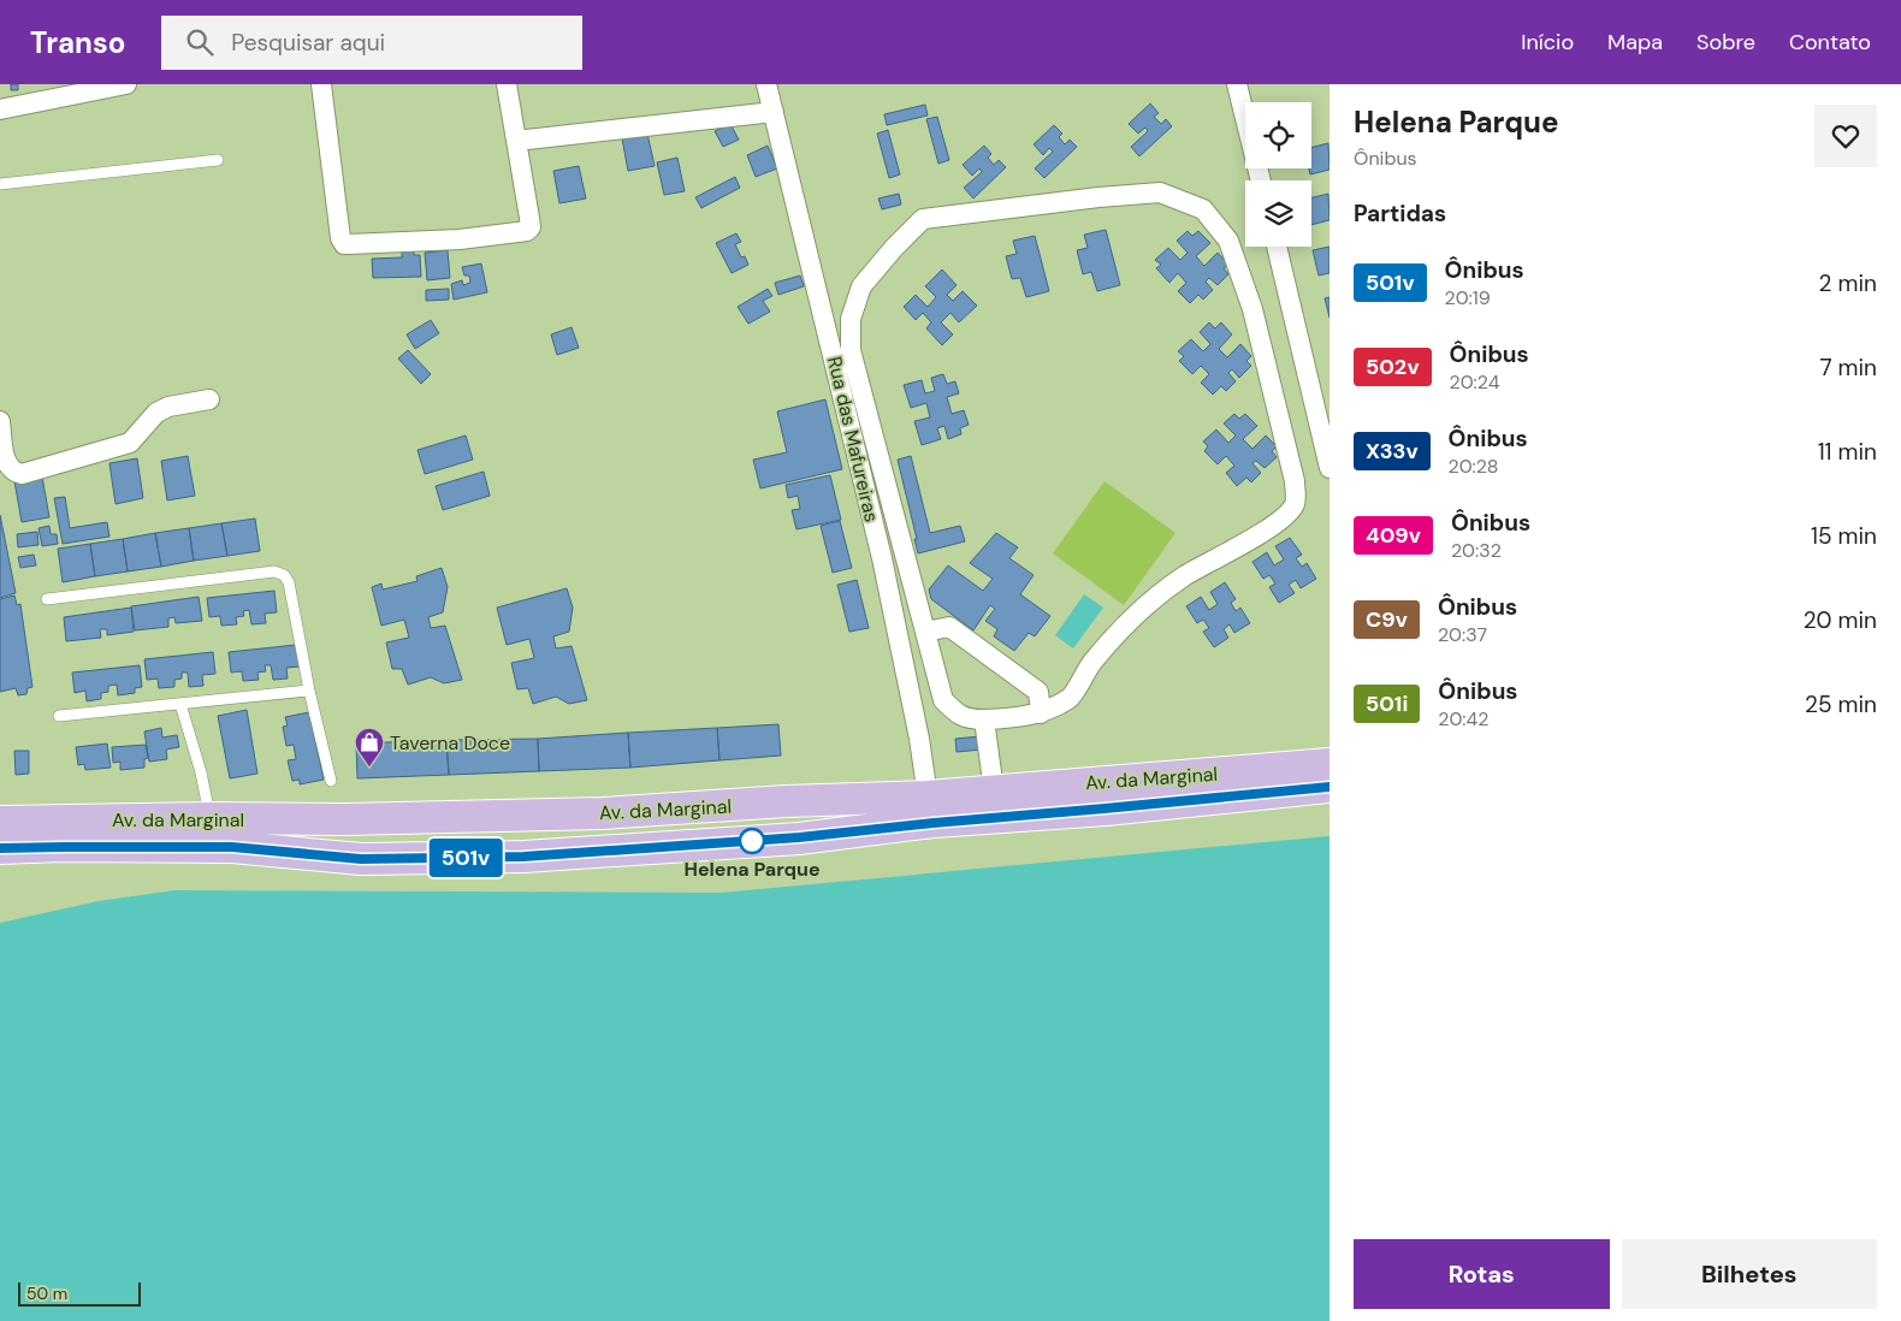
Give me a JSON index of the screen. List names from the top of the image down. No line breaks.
{"streets":{"main road":["Av. da Marginal"],"street":["Rua das Mafureiras"]},"crossings":[["Rua das Mafureiras","Av. da Marginal"]],"places":{"shop":["Taverna Doce"],"other":["Helena Parque"]},"lines":["bus line 501v"],"scale_bar":"50 m","page":{"header":"Transo","search":"Pesquisar aqui","nav":["Início","Mapa","Sobre","Contato"],"on_map":"501v","heading":[["Helena Parque","Ônibus"],"Partidas"],"list":[{"mark":"501v","name":"Ônibus","note":"20:19","value":"2 min"},{"mark":"502v","name":"Ônibus","note":"20:24","value":"7 min"},{"mark":"X33v","name":"Ônibus","note":"20:28","value":"11 min"},{"mark":"409v","name":"Ônibus","note":"20:32","value":"15 min"},{"mark":"C9v","name":"Ônibus","note":"20:37","value":"20 min"},{"mark":"501i","name":"Ônibus","note":"20:42","value":"25 min"}],"buttons":["Rotas","Bilhetes"],"scale":"50 m"}}
